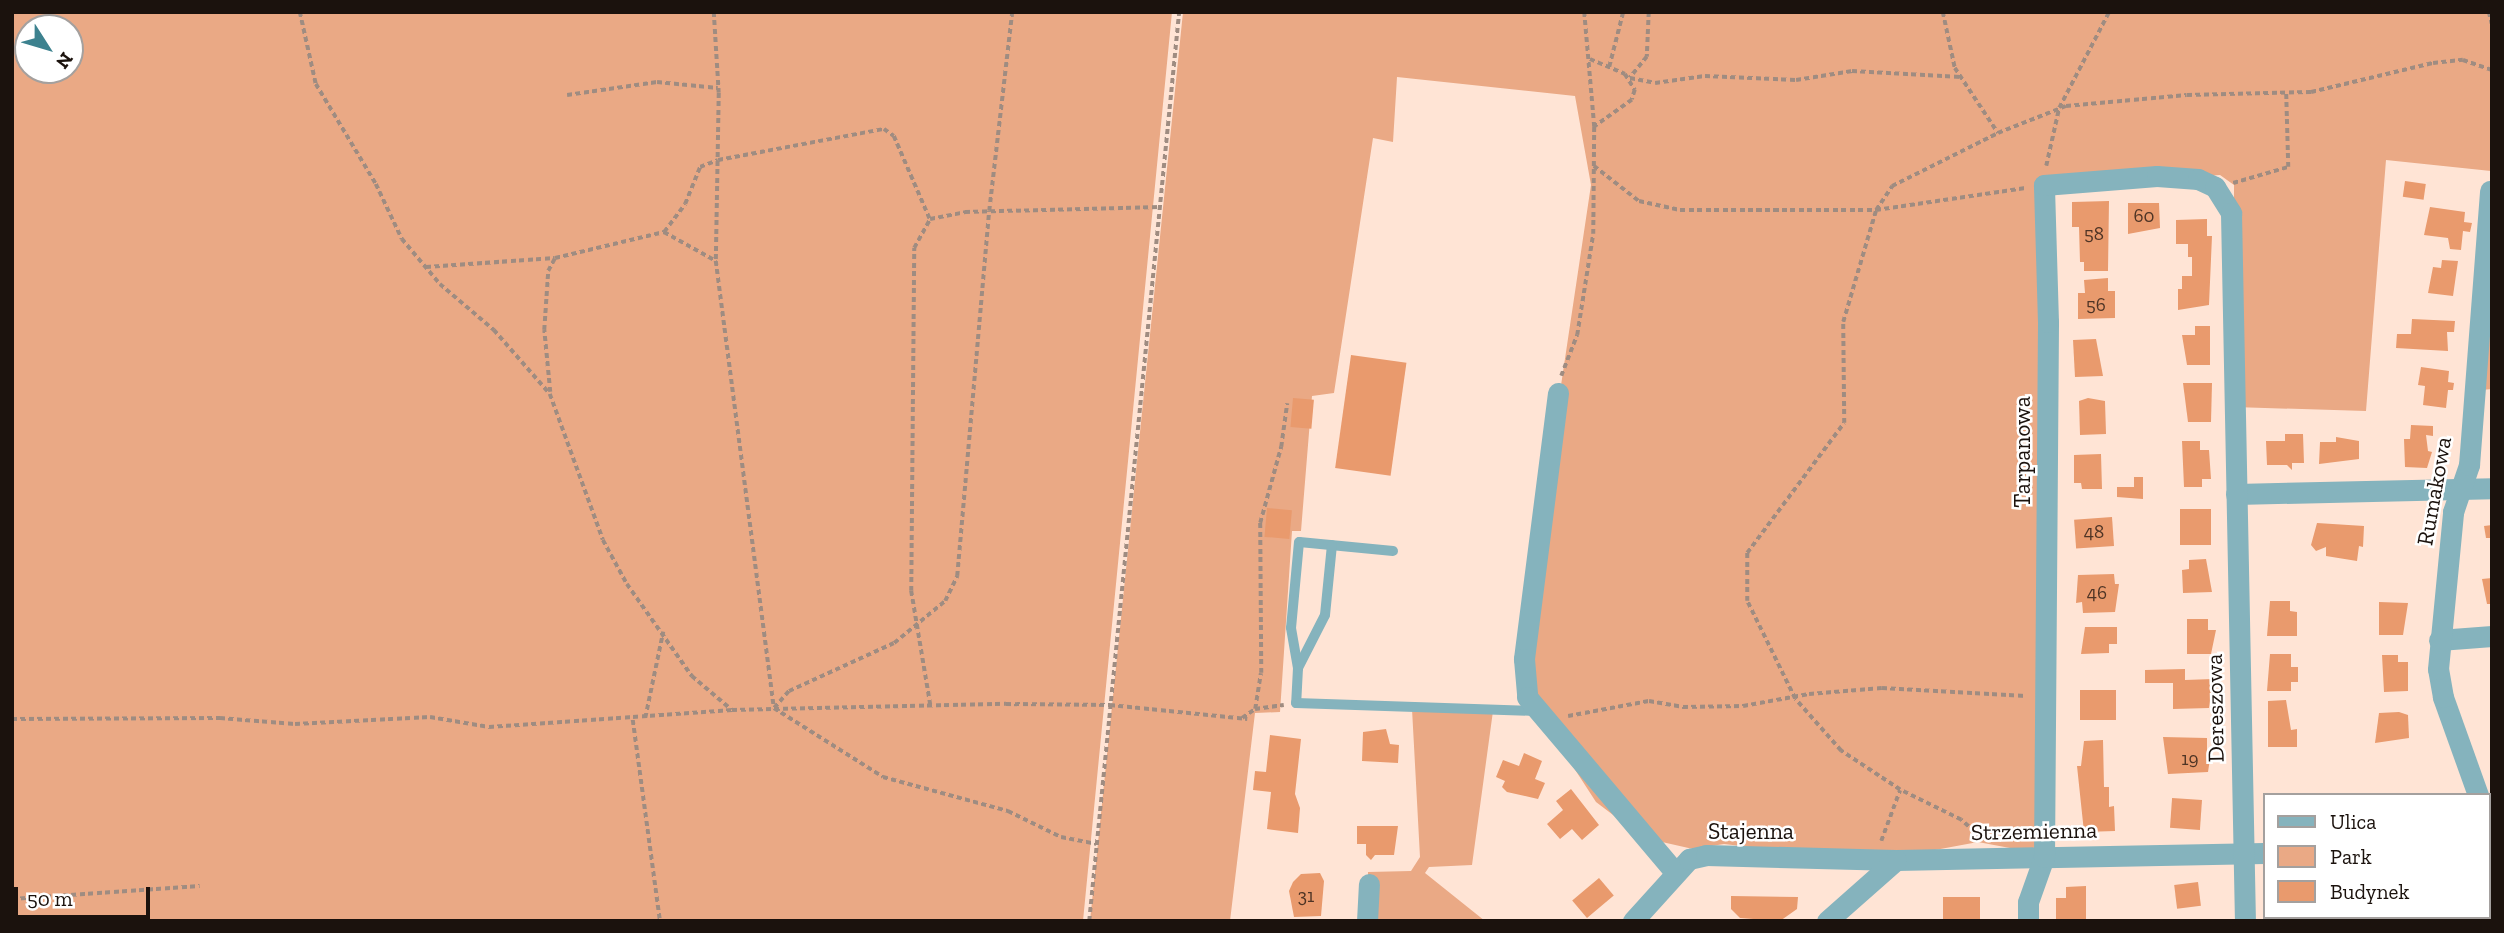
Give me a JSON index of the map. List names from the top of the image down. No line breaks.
{"streets":{"street":["Tarpanowa","Rumakowa","Dereszowa","Stajenna","Strzemienna"]},"crossings":[["Tarpanowa","Strzemienna"],["Dereszowa","Strzemienna"],["Stajenna","Strzemienna"]],"house_numbers":["60","58","56","48","46","19","31"],"legend":["Ulica","Park","Budynek"],"scale_bar":"50 m","north":"bottom right"}
